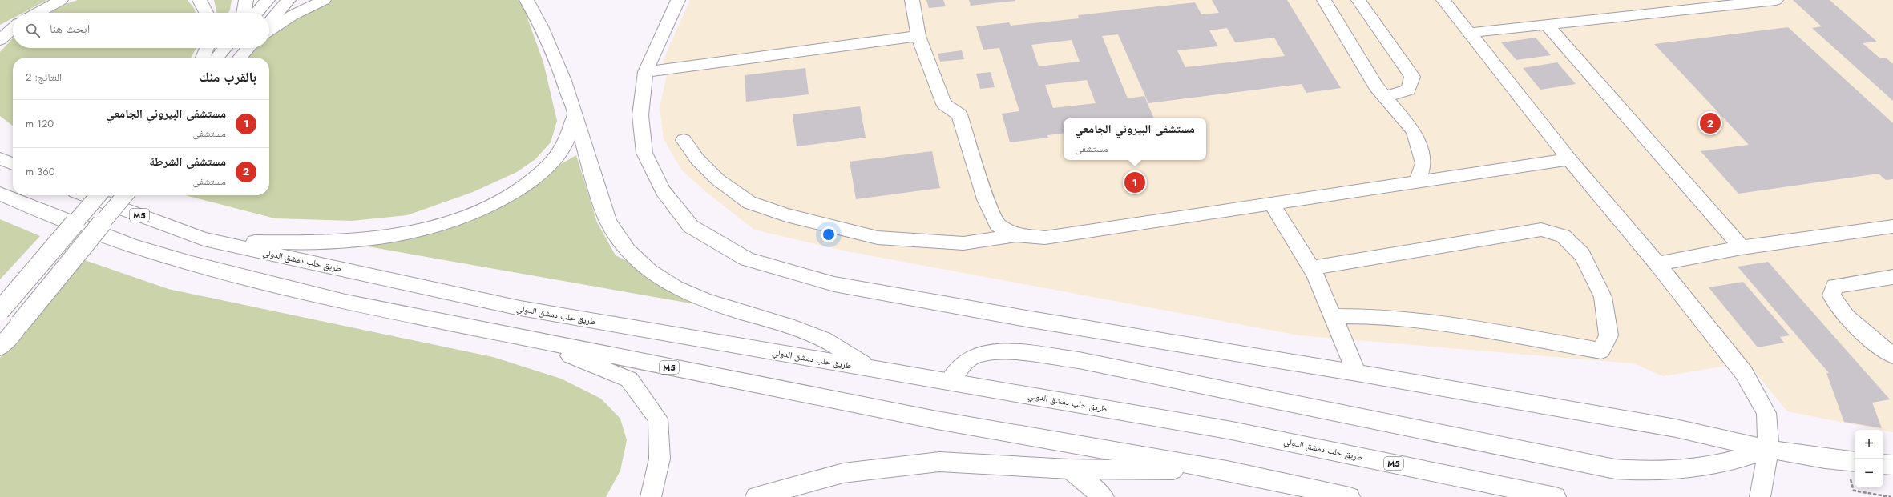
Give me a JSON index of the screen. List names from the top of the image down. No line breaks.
{"streets":{"main road":["M5","طريق حلب دمشق الدولي"]},"page":{"search":"ابحث هنا","heading":["بالقرب منك","النتائج: 2"],"list":[{"mark":"1","name":"مستشفى البيروني الجامعي","note":"مستشفى","value":"120 m"},{"mark":"2","name":"مستشفى الشرطة","note":"مستشفى","value":"360 m"}],"pins":["2","1"],"popup":["مستشفى البيروني الجامعي","مستشفى"],"map_buttons":["+","−"]}}
